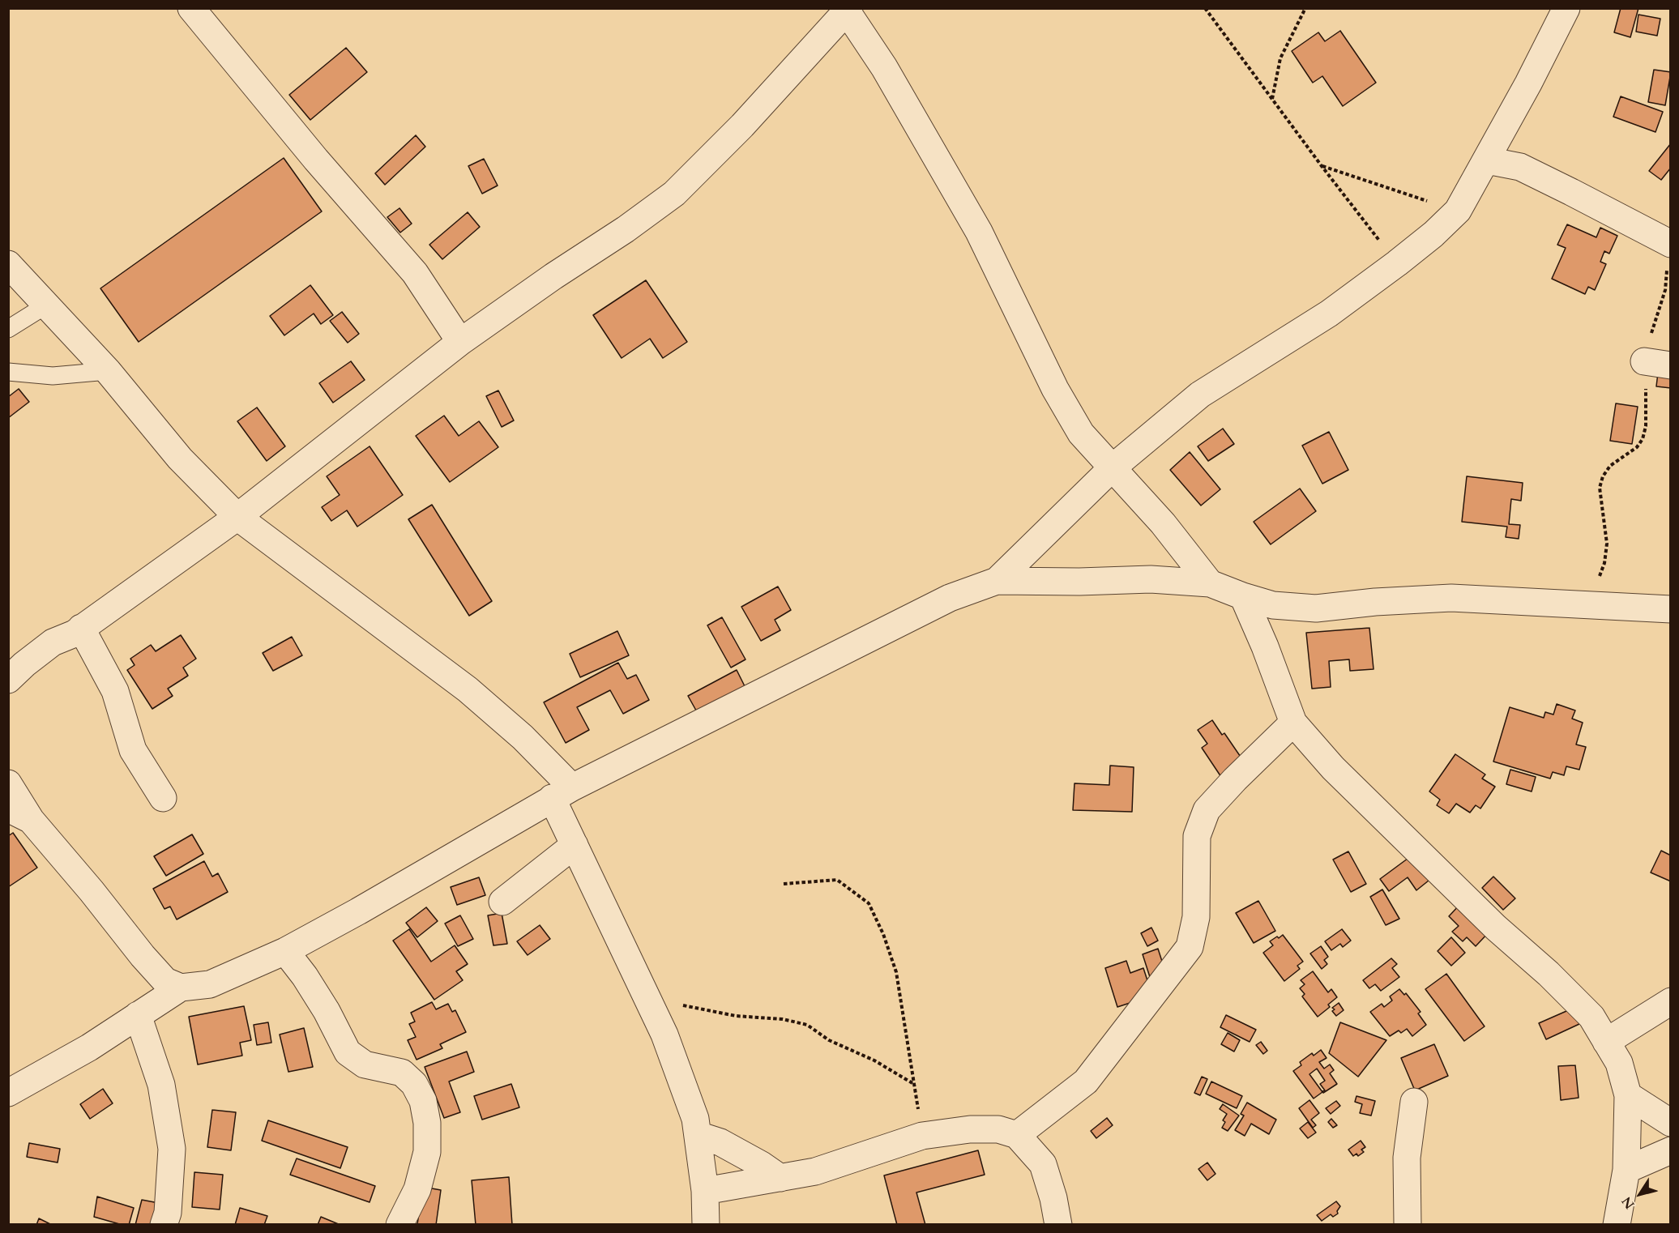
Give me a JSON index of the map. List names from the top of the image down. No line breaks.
{"north":"bottom left"}
